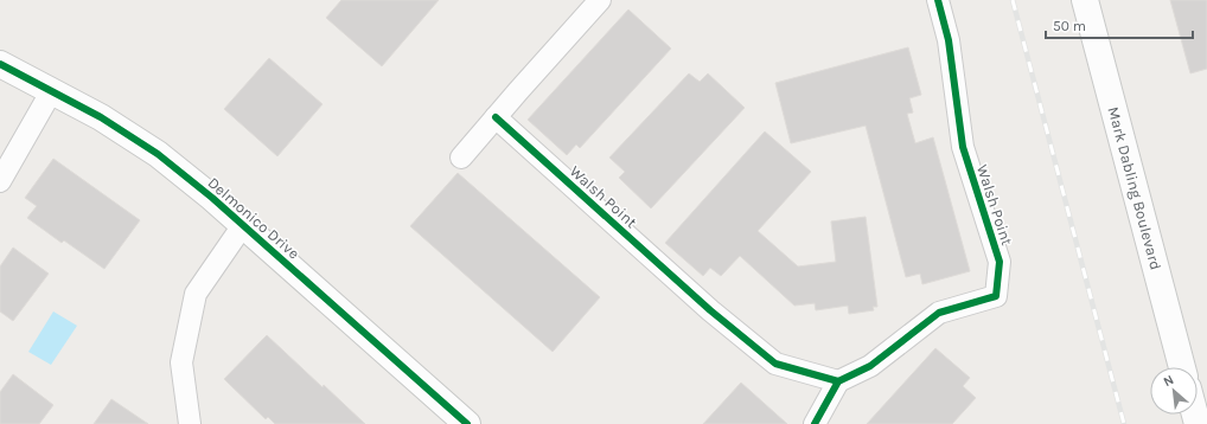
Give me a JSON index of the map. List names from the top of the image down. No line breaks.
{"streets":{"street":["Mark Dabling Boulevard","Walsh Point","Delmonico Drive"]},"scale_bar":"50 m","north":"top left"}
